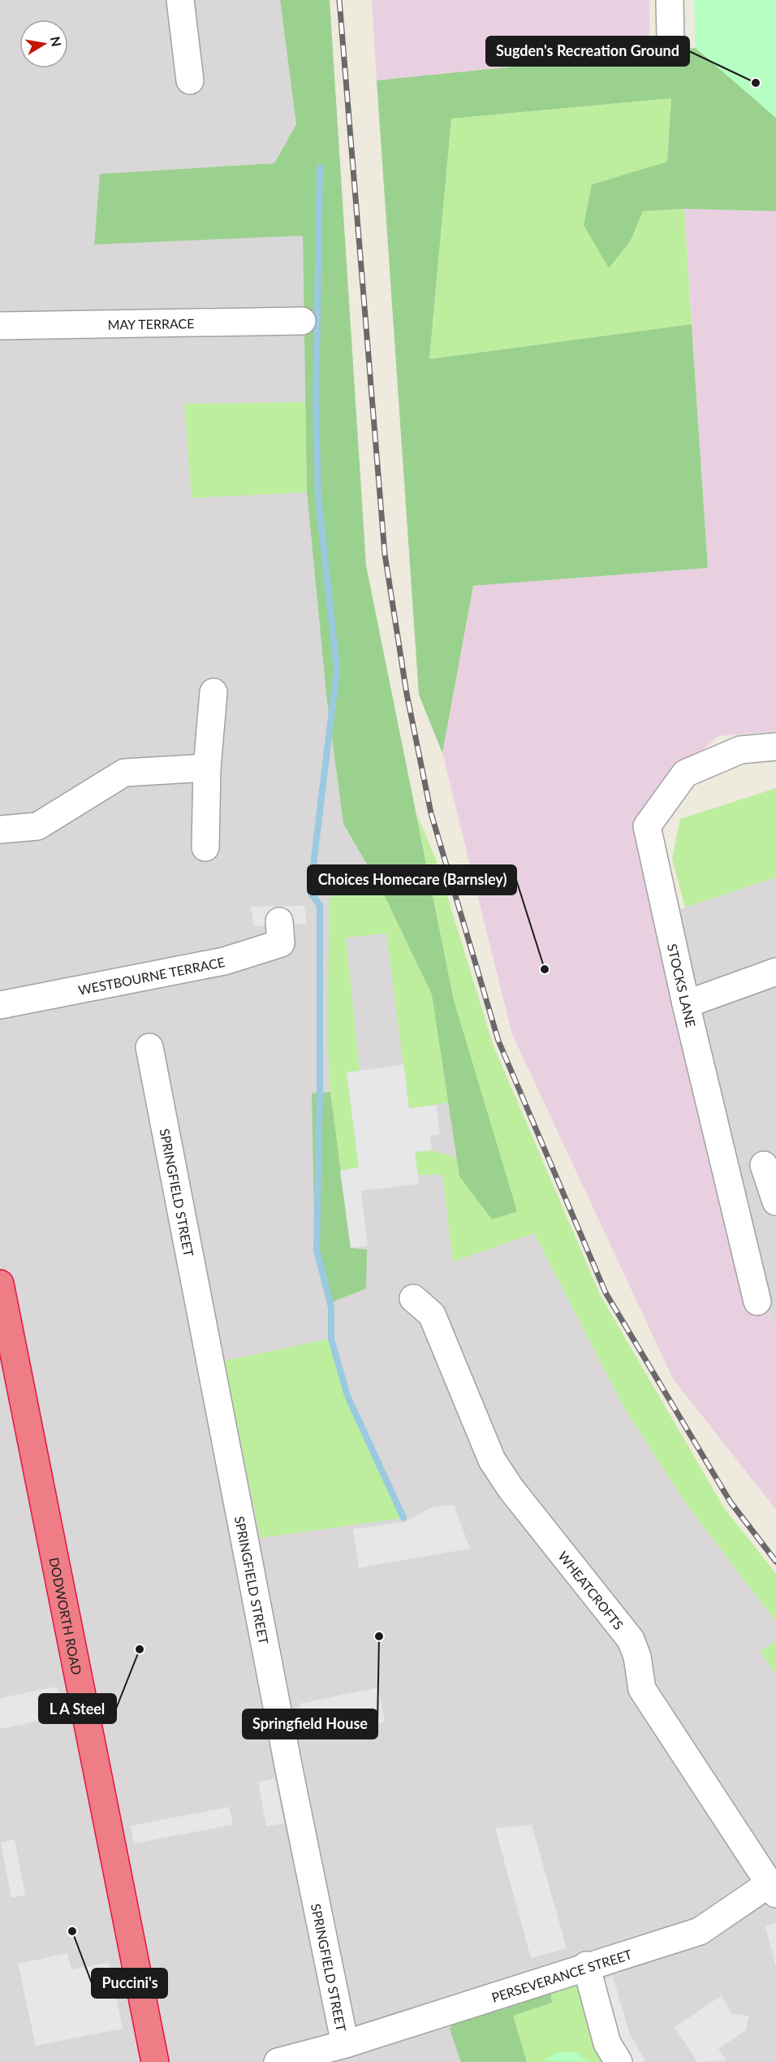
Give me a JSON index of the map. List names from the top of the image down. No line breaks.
{"streets":{"highway":["DODWORTH ROAD"],"street":["MAY TERRACE","WESTBOURNE TERRACE","STOCKS LANE","SPRINGFIELD STREET","WHEATCROFTS","PERSEVERANCE STREET"]},"crossings":[["SPRINGFIELD STREET","PERSEVERANCE STREET"],["WHEATCROFTS","PERSEVERANCE STREET"]],"places":["Sugden's Recreation Ground","Choices Homecare (Barnsley)","Springfield House","L A Steel","Puccini's"],"north":"right"}
